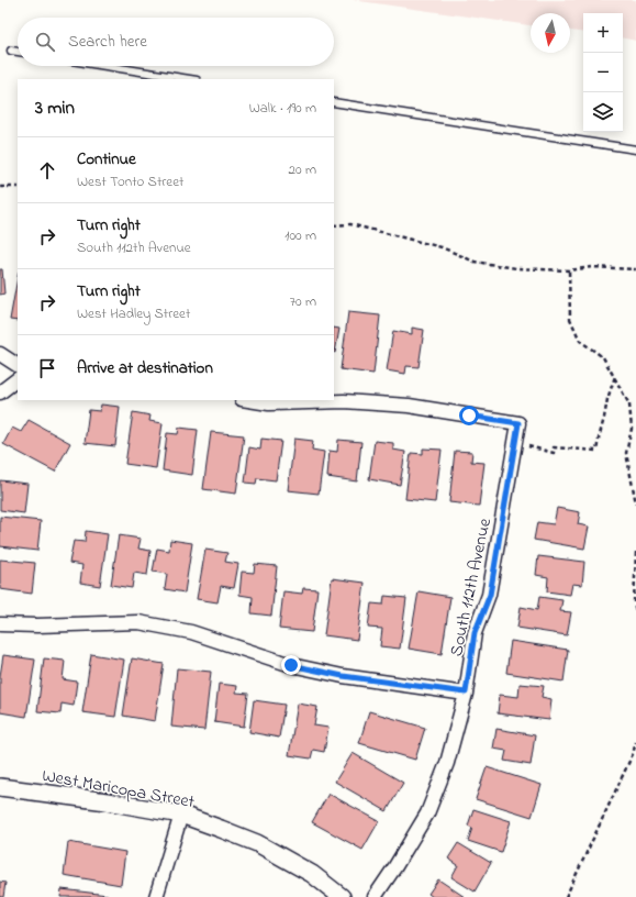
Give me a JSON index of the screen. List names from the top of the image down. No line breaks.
{"streets":{"street":["South 112th Avenue","West Maricopa Street"]},"north":"bottom","page":{"map_buttons":["+","−"],"search":"Search here","heading":["3 min","Walk · 190 m"],"list":[["Continue","West Tonto Street","20 m"],["Turn right","South 112th Avenue","100 m"],["Turn right","West Hadley Street","70 m"],"Arrive at destination"]}}
